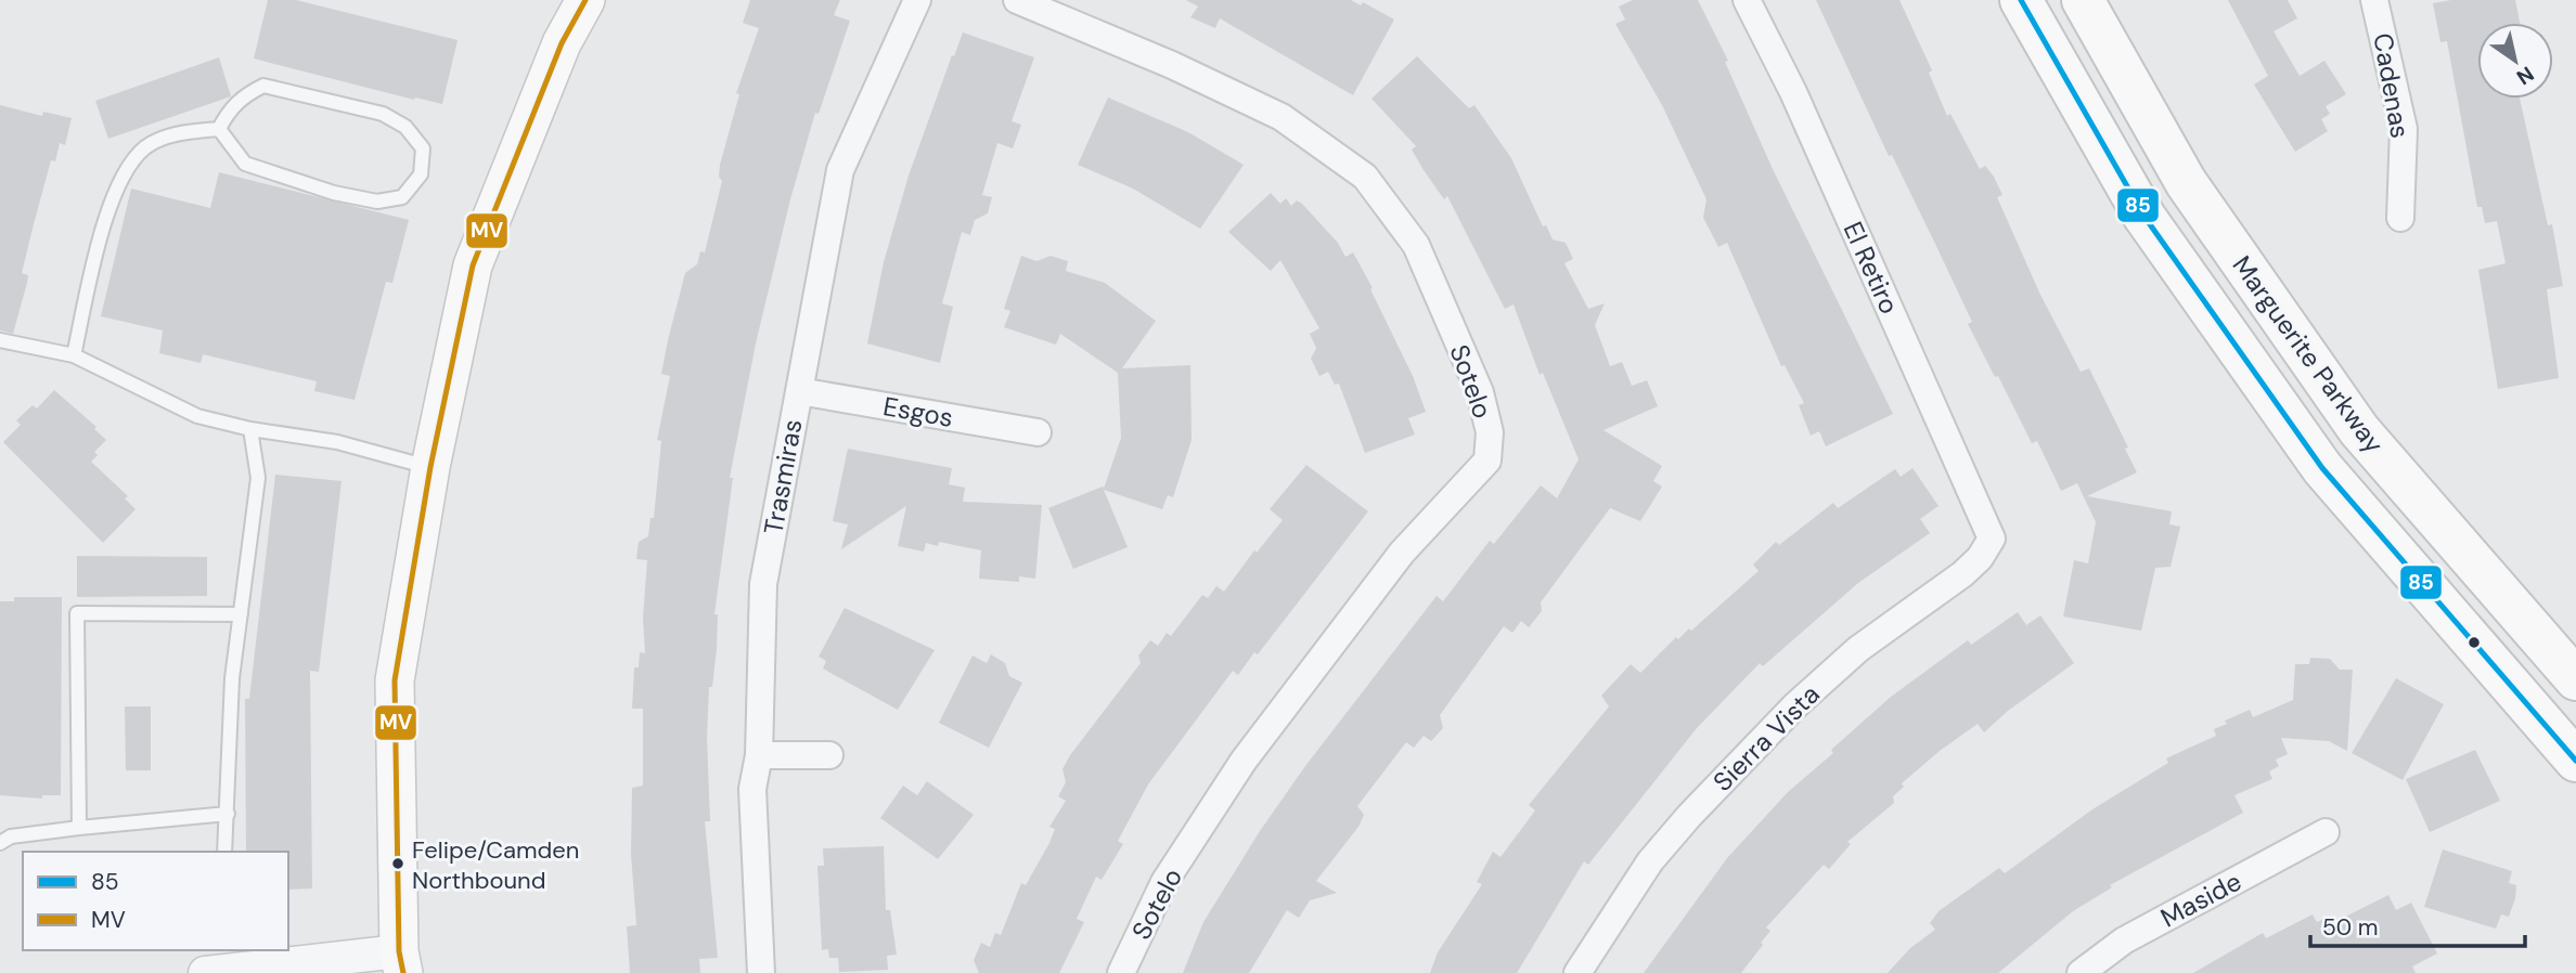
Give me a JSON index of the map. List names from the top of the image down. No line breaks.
{"streets":{"main road":["Marguerite Parkway"],"street":["Cadenas","El Retiro","Sotelo","Esgos","Trasmiras","Sierra Vista","Maside"]},"crossings":[["El Retiro","Sierra Vista"],["Esgos","Trasmiras"]],"places":["Felipe/Camden Northbound"],"lines":["transit line 85","transit line MV"],"legend":["85","MV"],"scale_bar":"50 m","north":"bottom right"}
